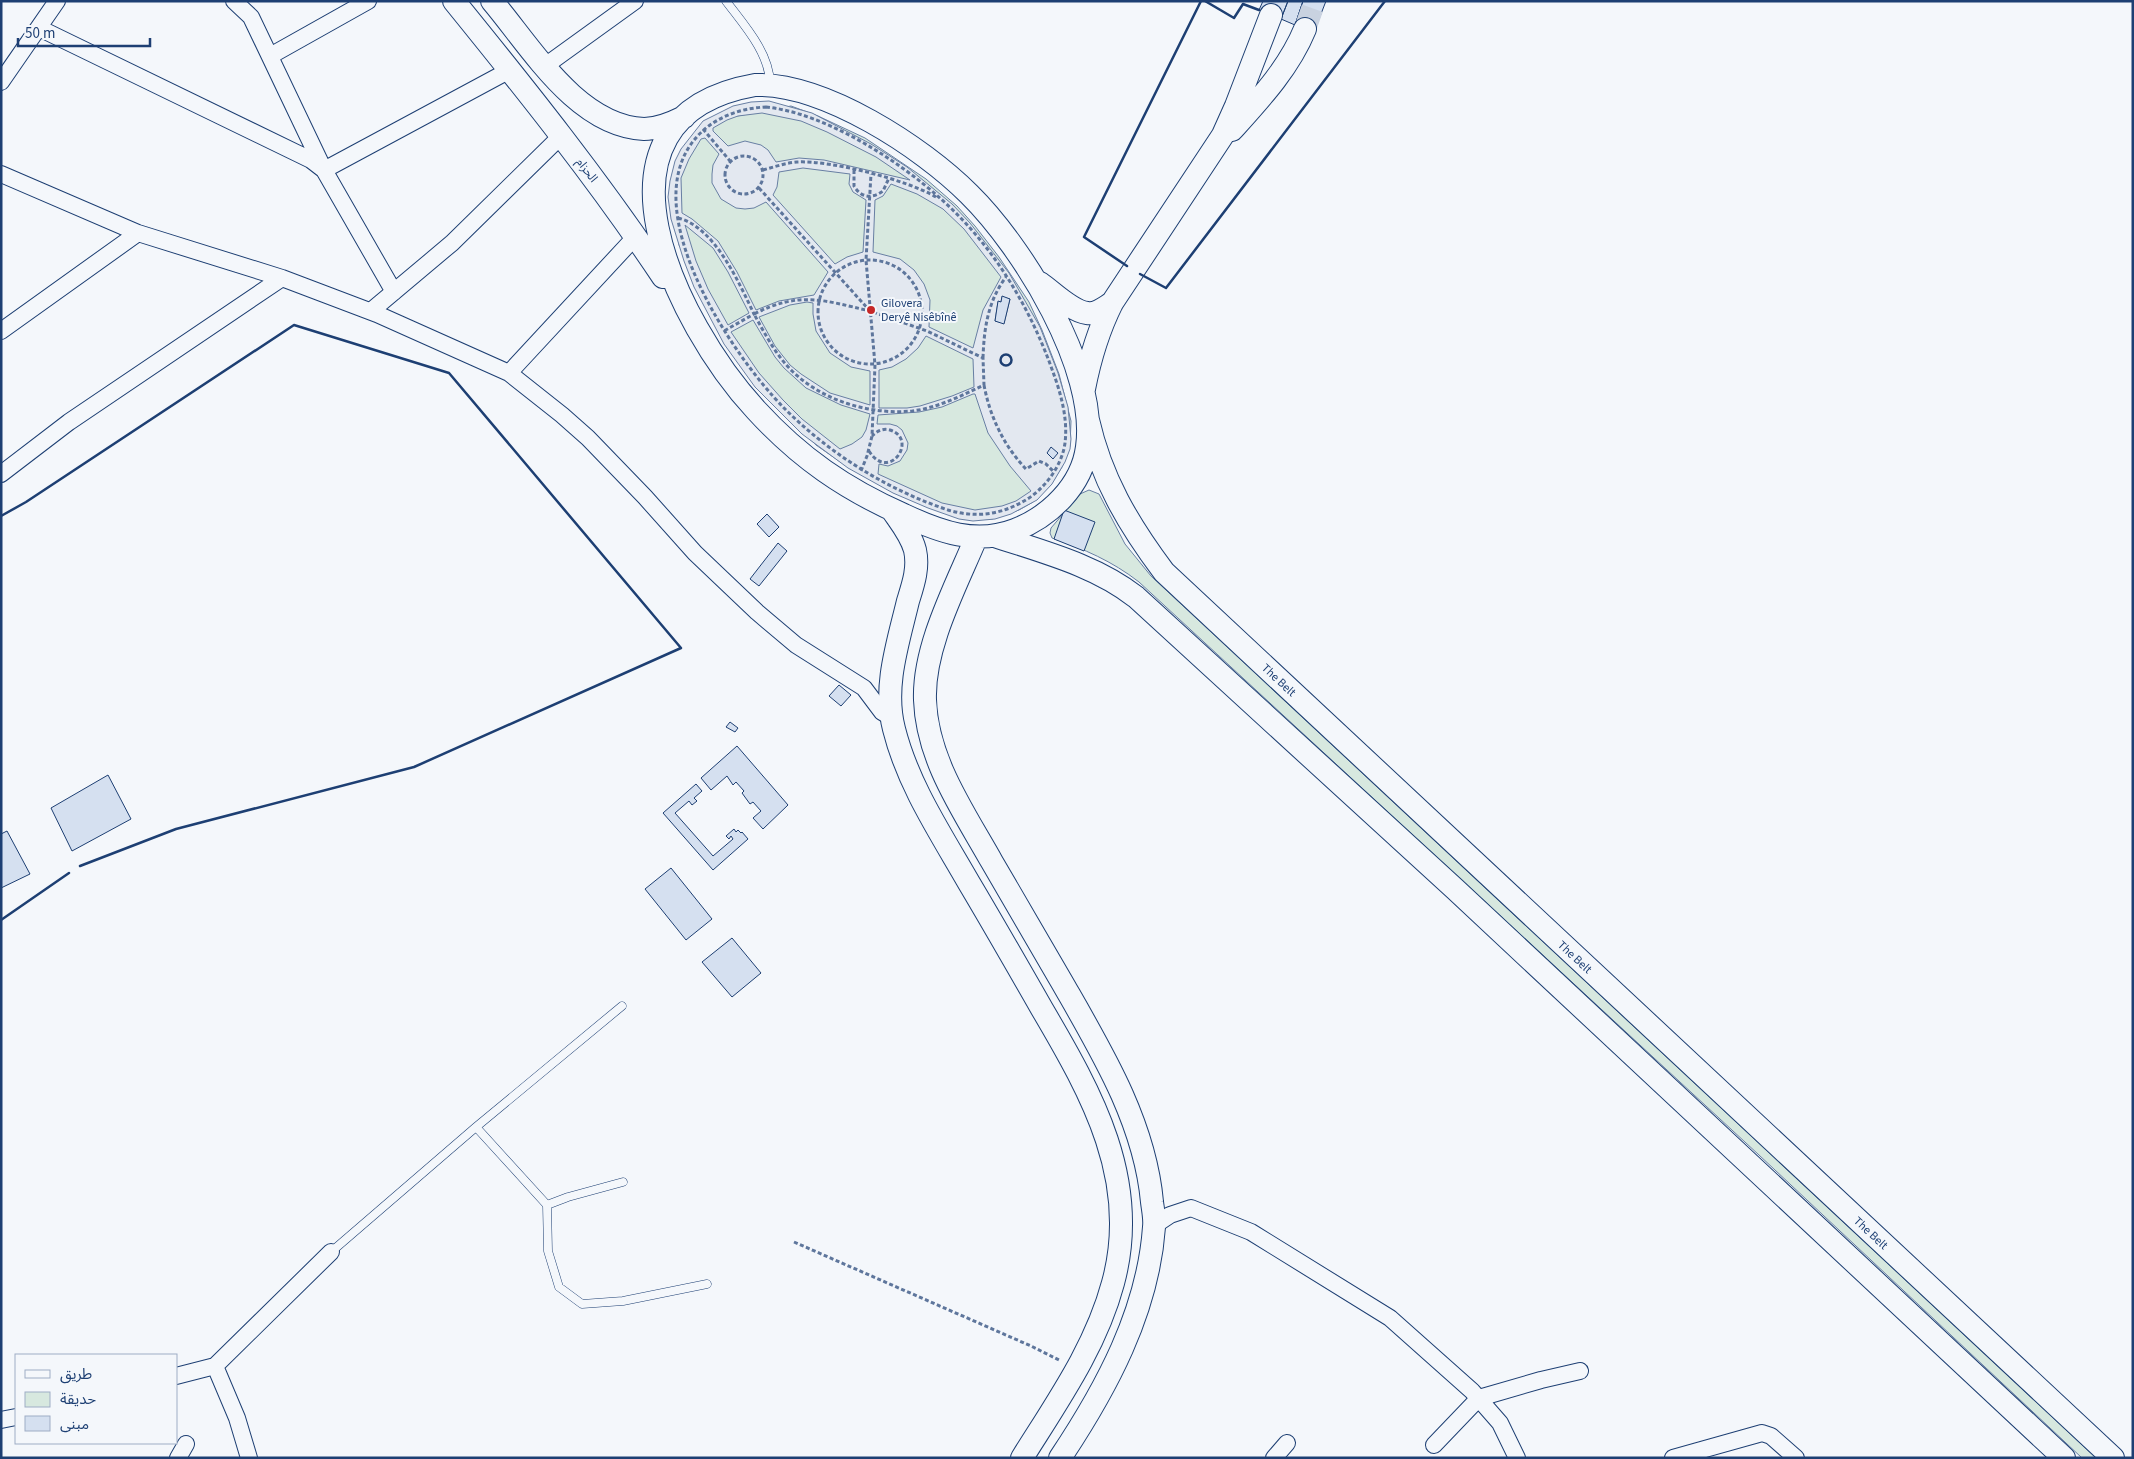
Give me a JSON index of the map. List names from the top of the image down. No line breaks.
{"streets":{"main road":["الحزام","The Belt"]},"places":["Gilovera Deryê Nisêbînê"],"legend":["طريق","حديقة","مبنى"],"scale_bar":"50 m"}
